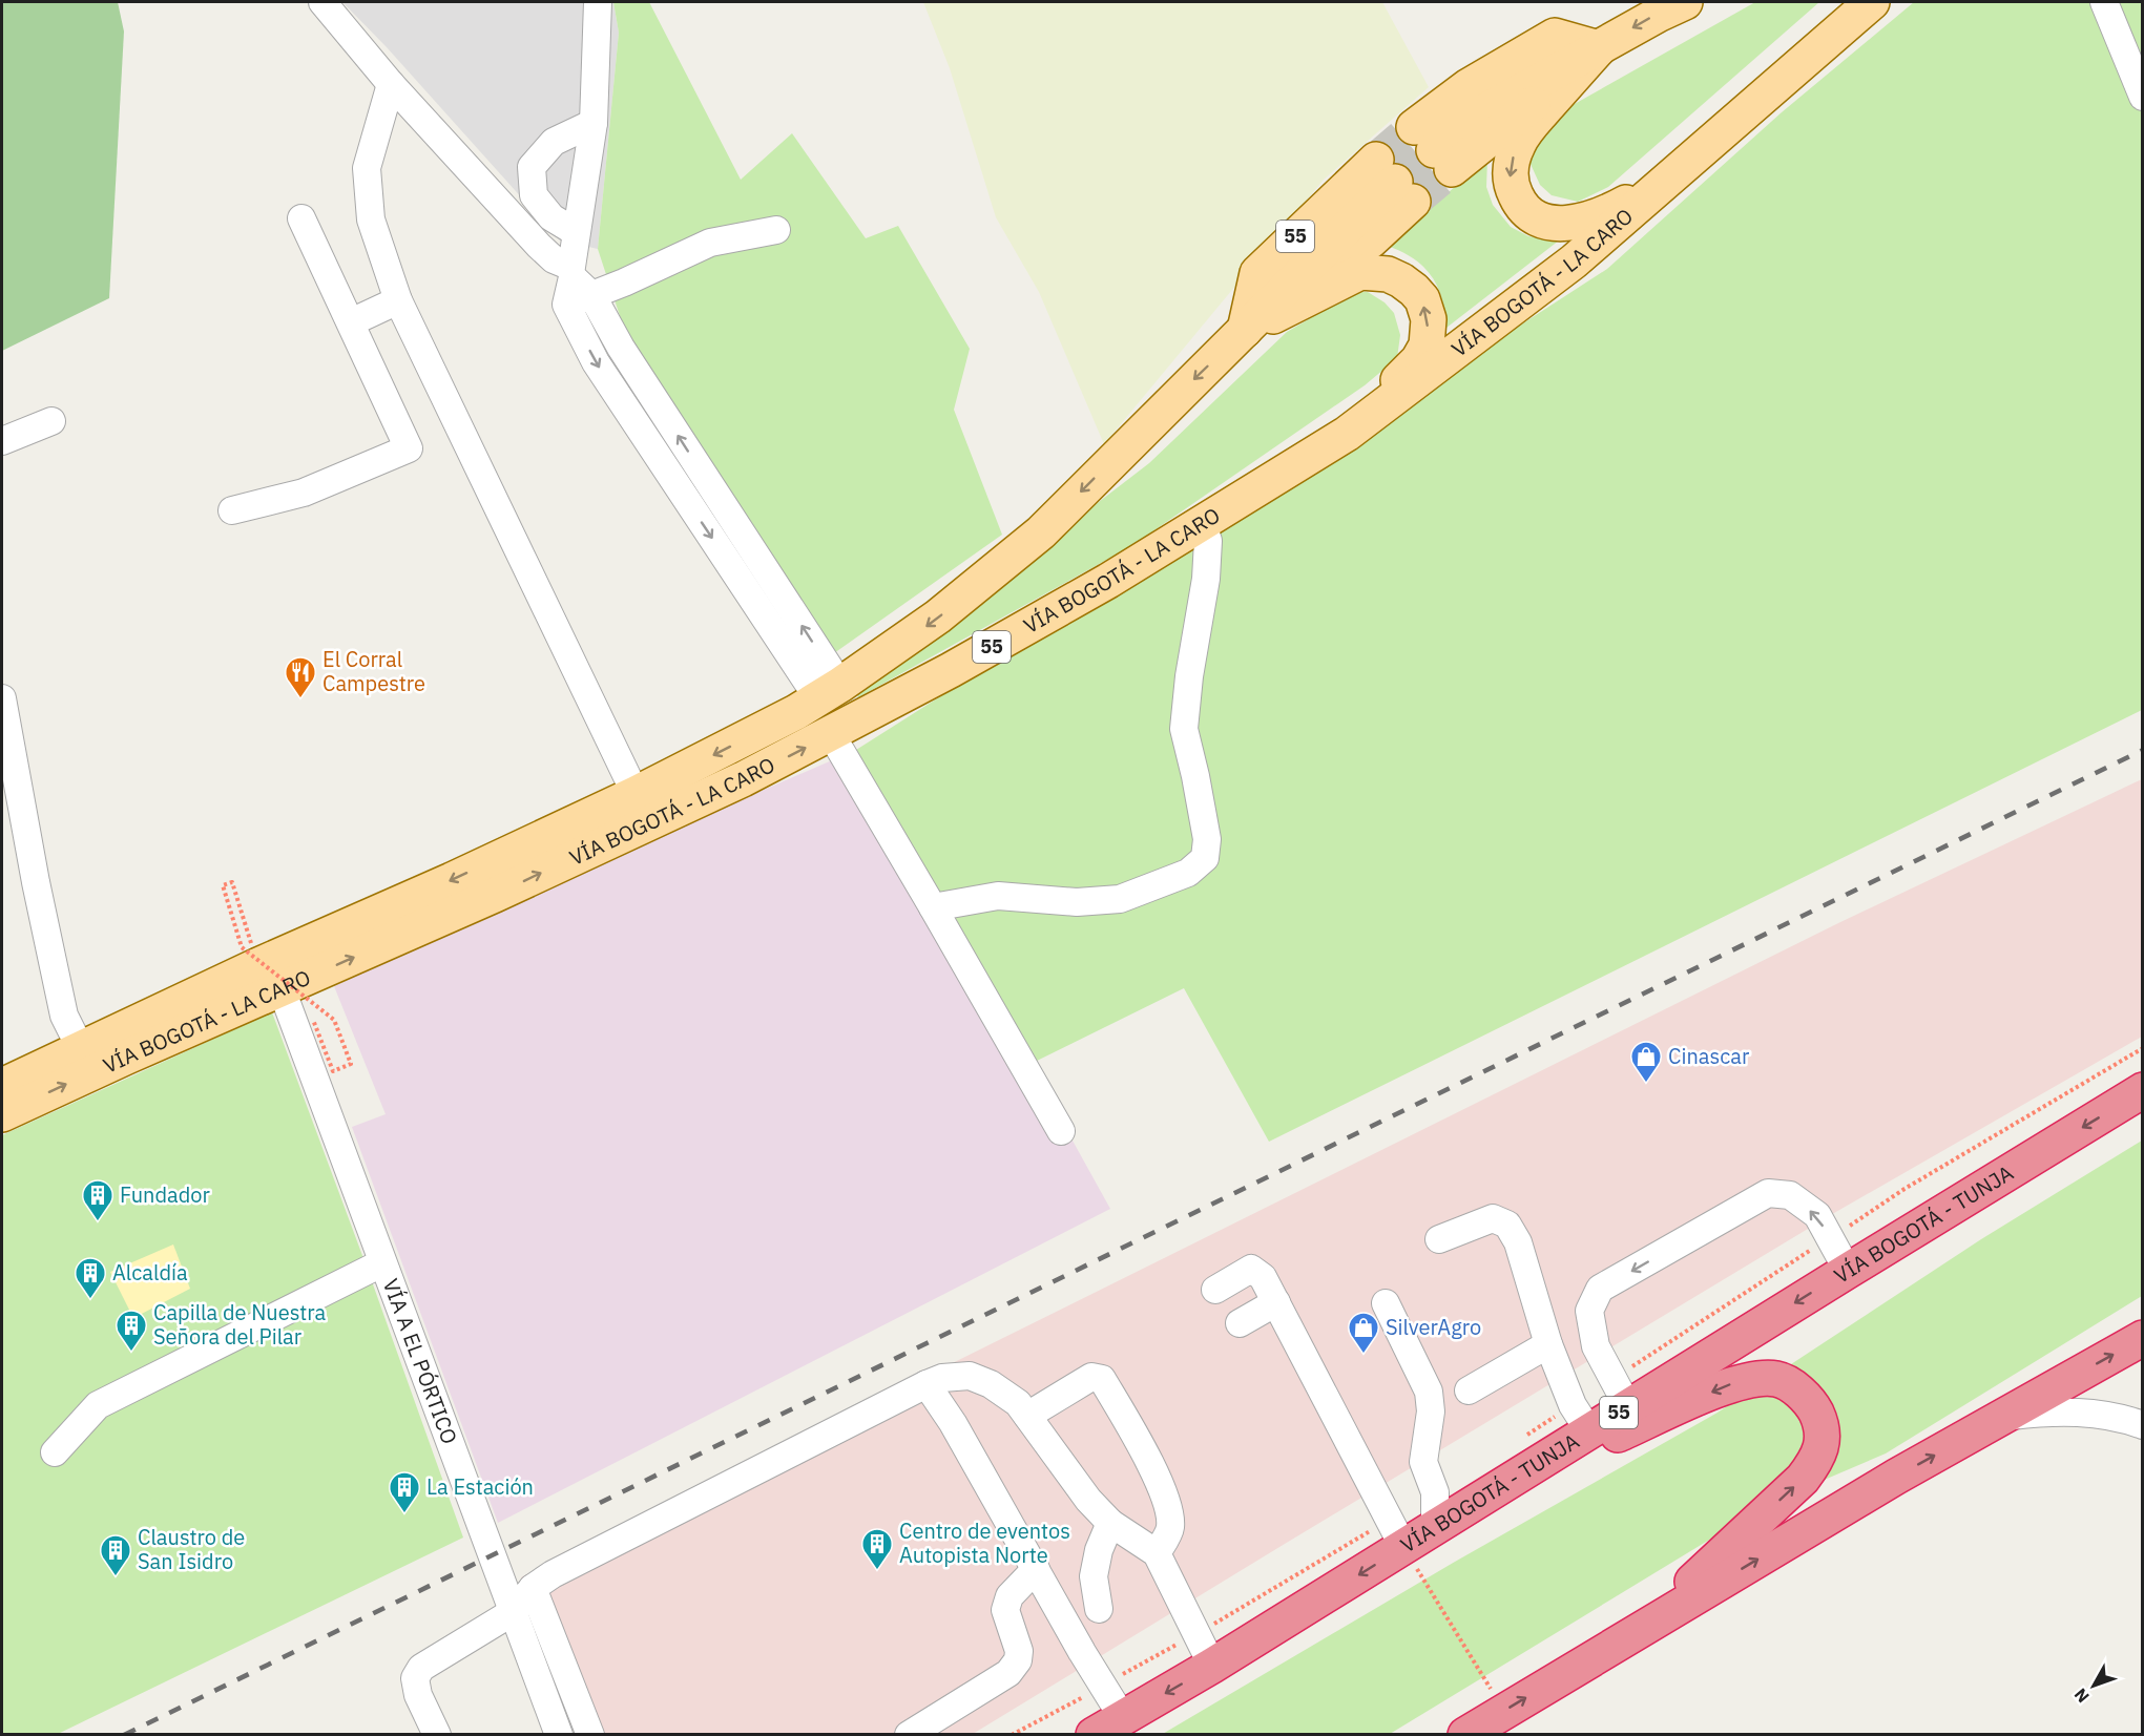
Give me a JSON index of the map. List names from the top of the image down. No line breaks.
{"streets":{"highway":["55","VÍA BOGOTÁ - TUNJA"],"main road":["VÍA BOGOTÁ - LA CARO"],"street":["VÍA A EL PÓRTICO"]},"crossings":[["VÍA BOGOTÁ - LA CARO","VÍA A EL PÓRTICO"]],"places":{"restaurant":["El Corral Campestre"],"shop":["Cinascar","SilverAgro"],"building":["Fundador","Alcaldía","Capilla de Nuestra Señora del Pilar","La Estación","Centro de eventos Autopista Norte","Claustro de San Isidro"]},"north":"bottom left"}
